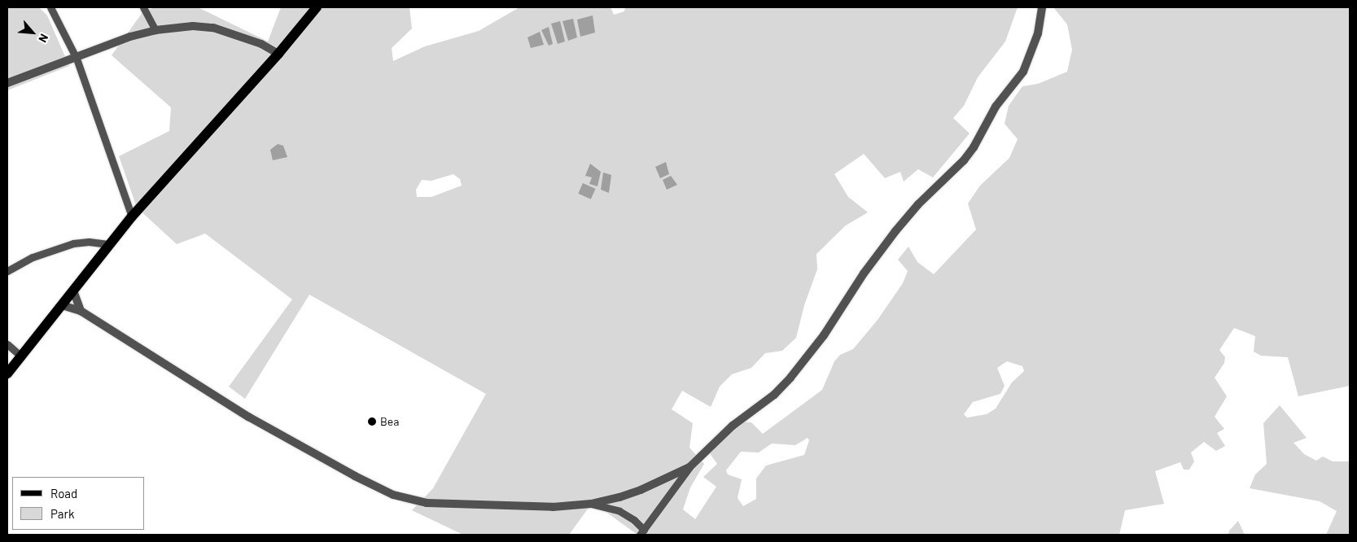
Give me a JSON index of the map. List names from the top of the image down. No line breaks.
{"places":["Bea"],"legend":["Road","Park"],"north":"bottom right"}
